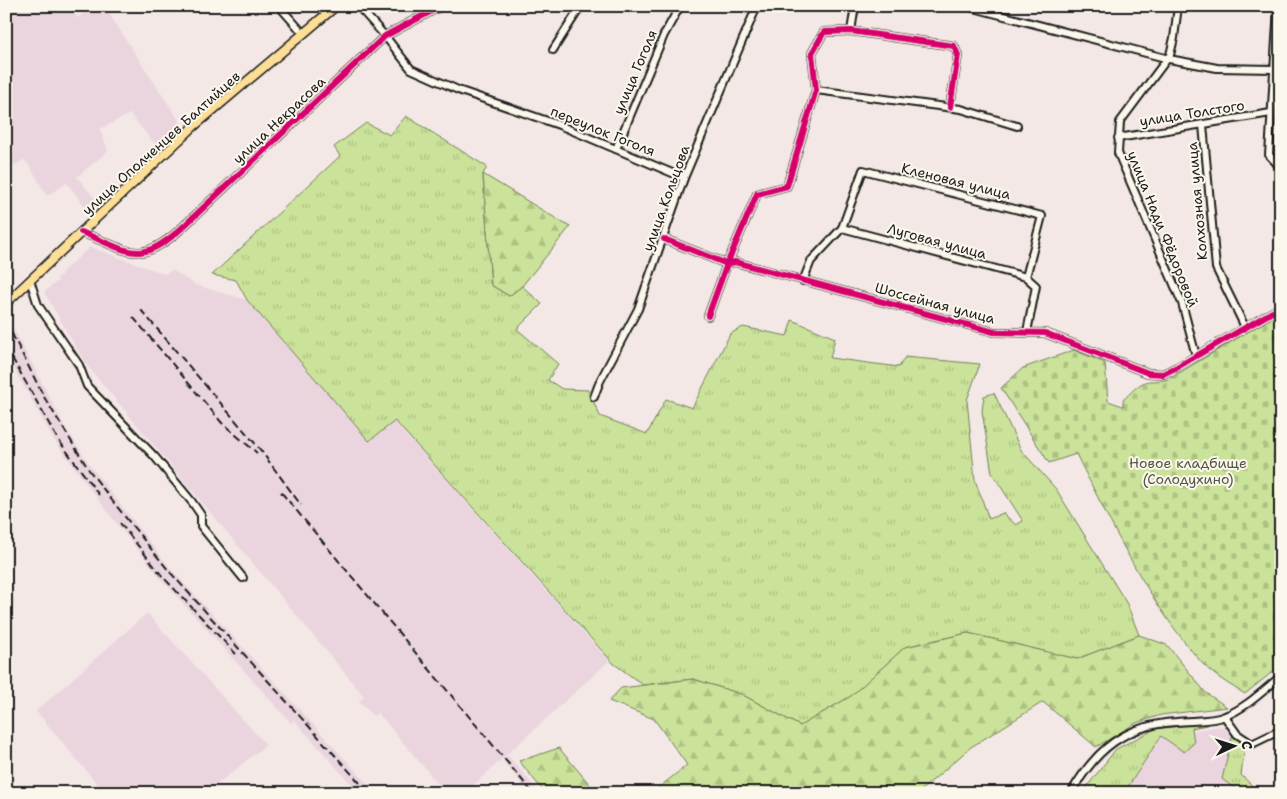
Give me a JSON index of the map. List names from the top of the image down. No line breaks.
{"streets":{"main road":["улица Ополченцев Балтийцев"],"street":["улица Гоголя","улица Толстого","улица Некрасова","переулок Гоголя","Кленовая улица","улица Кольцова","Колхозная улица","улица Нади Фёдоровой","Луговая улица","Шоссейная улица"]},"crossings":[["улица Гоголя","переулок Гоголя"],["улица Толстого","Колхозная улица"],["улица Толстого","улица Нади Фёдоровой"],["улица Некрасова","переулок Гоголя"],["улица Некрасова","улица Ополченцев Балтийцев"],["переулок Гоголя","улица Кольцова"],["Кленовая улица","Луговая улица"],["улица Кольцова","Шоссейная улица"],["Колхозная улица","Шоссейная улица"],["улица Нади Фёдоровой","Шоссейная улица"]],"parks":["Новое кладбище (Солодухино)"],"north":"right"}
